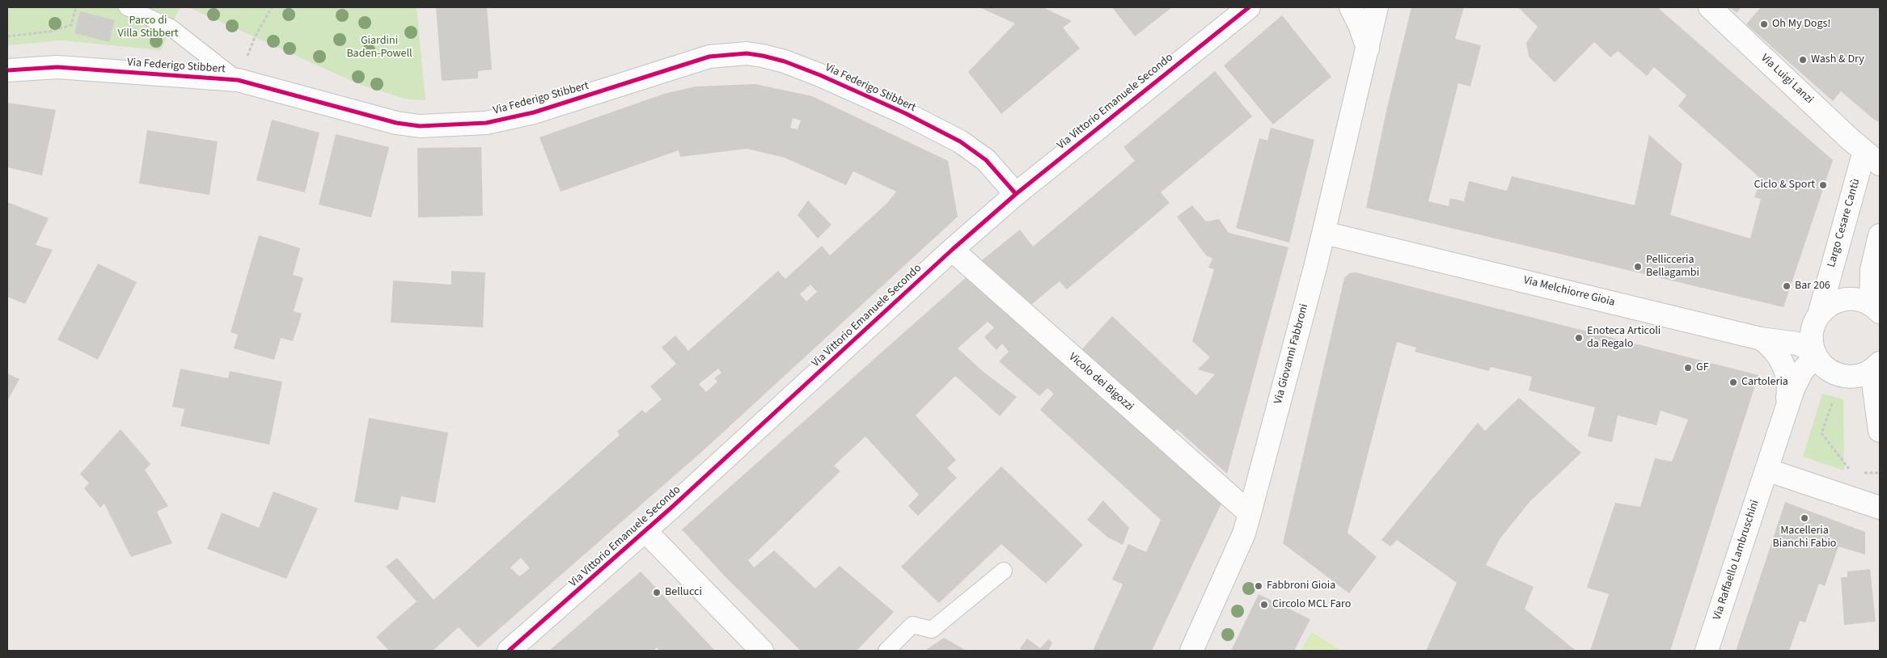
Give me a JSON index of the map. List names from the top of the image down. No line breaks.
{"streets":{"street":["Via Federigo Stibbert","Via Luigi Lanzi","Via Vittorio Emanuele Secondo","Largo Cesare Cantù","Via Melchiorre Gioia","Via Giovanni Fabbroni","Vicolo dei Bigozzi","Via Raffaello Lambruschini"]},"crossings":[["Via Federigo Stibbert","Via Vittorio Emanuele Secondo"],["Via Luigi Lanzi","Largo Cesare Cantù"],["Via Vittorio Emanuele Secondo","Vicolo dei Bigozzi"],["Largo Cesare Cantù","Via Melchiorre Gioia"],["Via Melchiorre Gioia","Via Giovanni Fabbroni"],["Via Giovanni Fabbroni","Vicolo dei Bigozzi"]],"parks":["Parco di Villa Stibbert","Giardini Baden-Powell"],"places":["Oh My Dogs!","Wash & Dry","Ciclo & Sport","Pellicceria Bellagambi","Bar 206","Enoteca Articoli da Regalo","GF","Cartoleria","Macelleria Bianchi Fabio","Fabbroni Gioia","Bellucci","Circolo MCL Faro"]}
